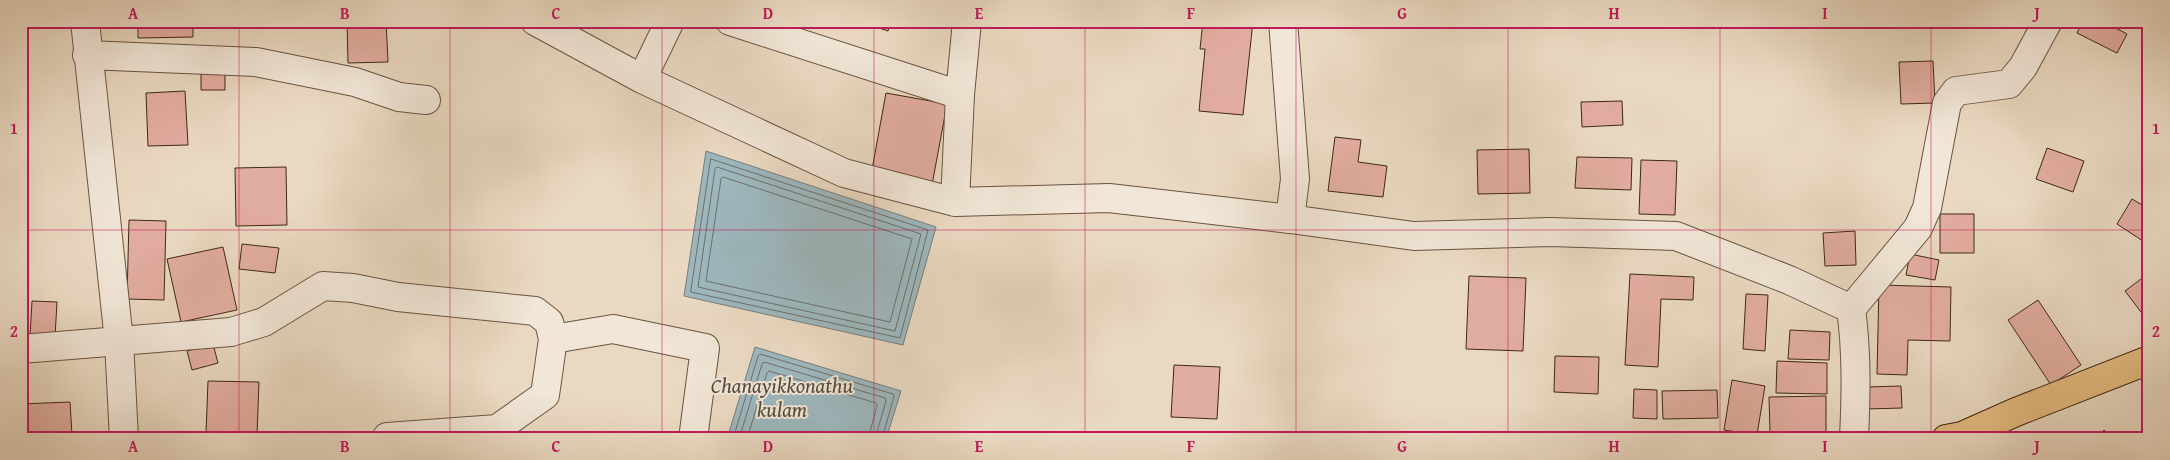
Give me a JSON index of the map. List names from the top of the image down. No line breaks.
{"water":["Chanayikkonathu kulam"],"grid":{"columns":["A","B","C","D","E","F","G","H","I","J"],"rows":["1","2"]}}
